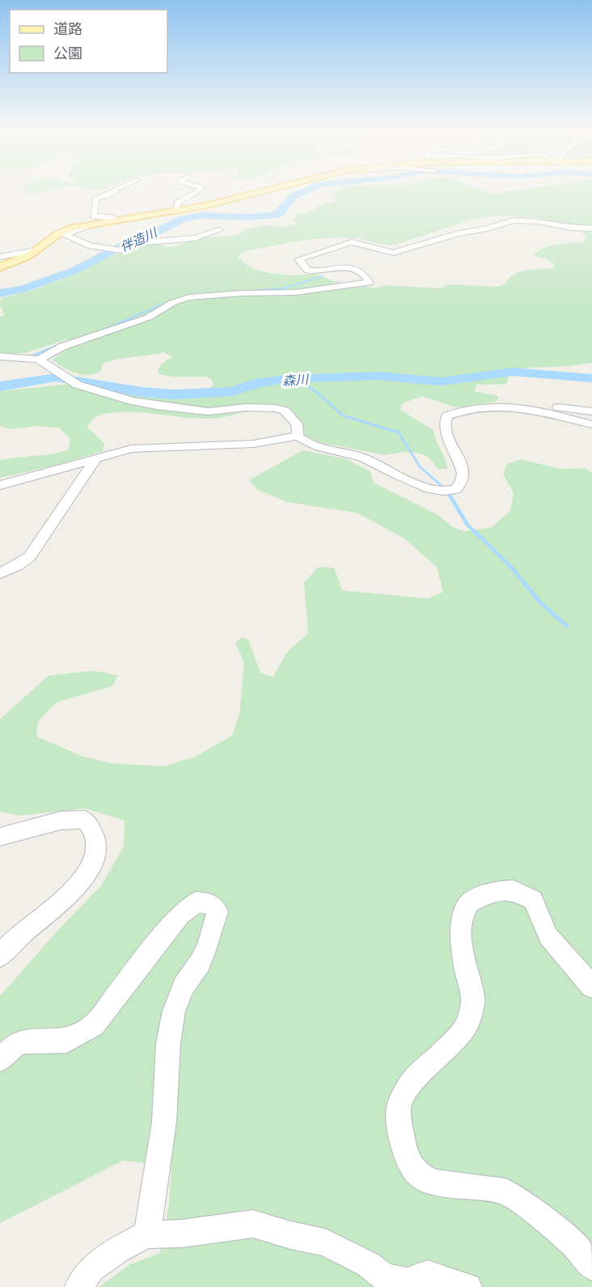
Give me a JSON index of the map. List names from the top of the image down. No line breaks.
{"water":["伴造川","森川"],"legend":["道路","公園"]}
